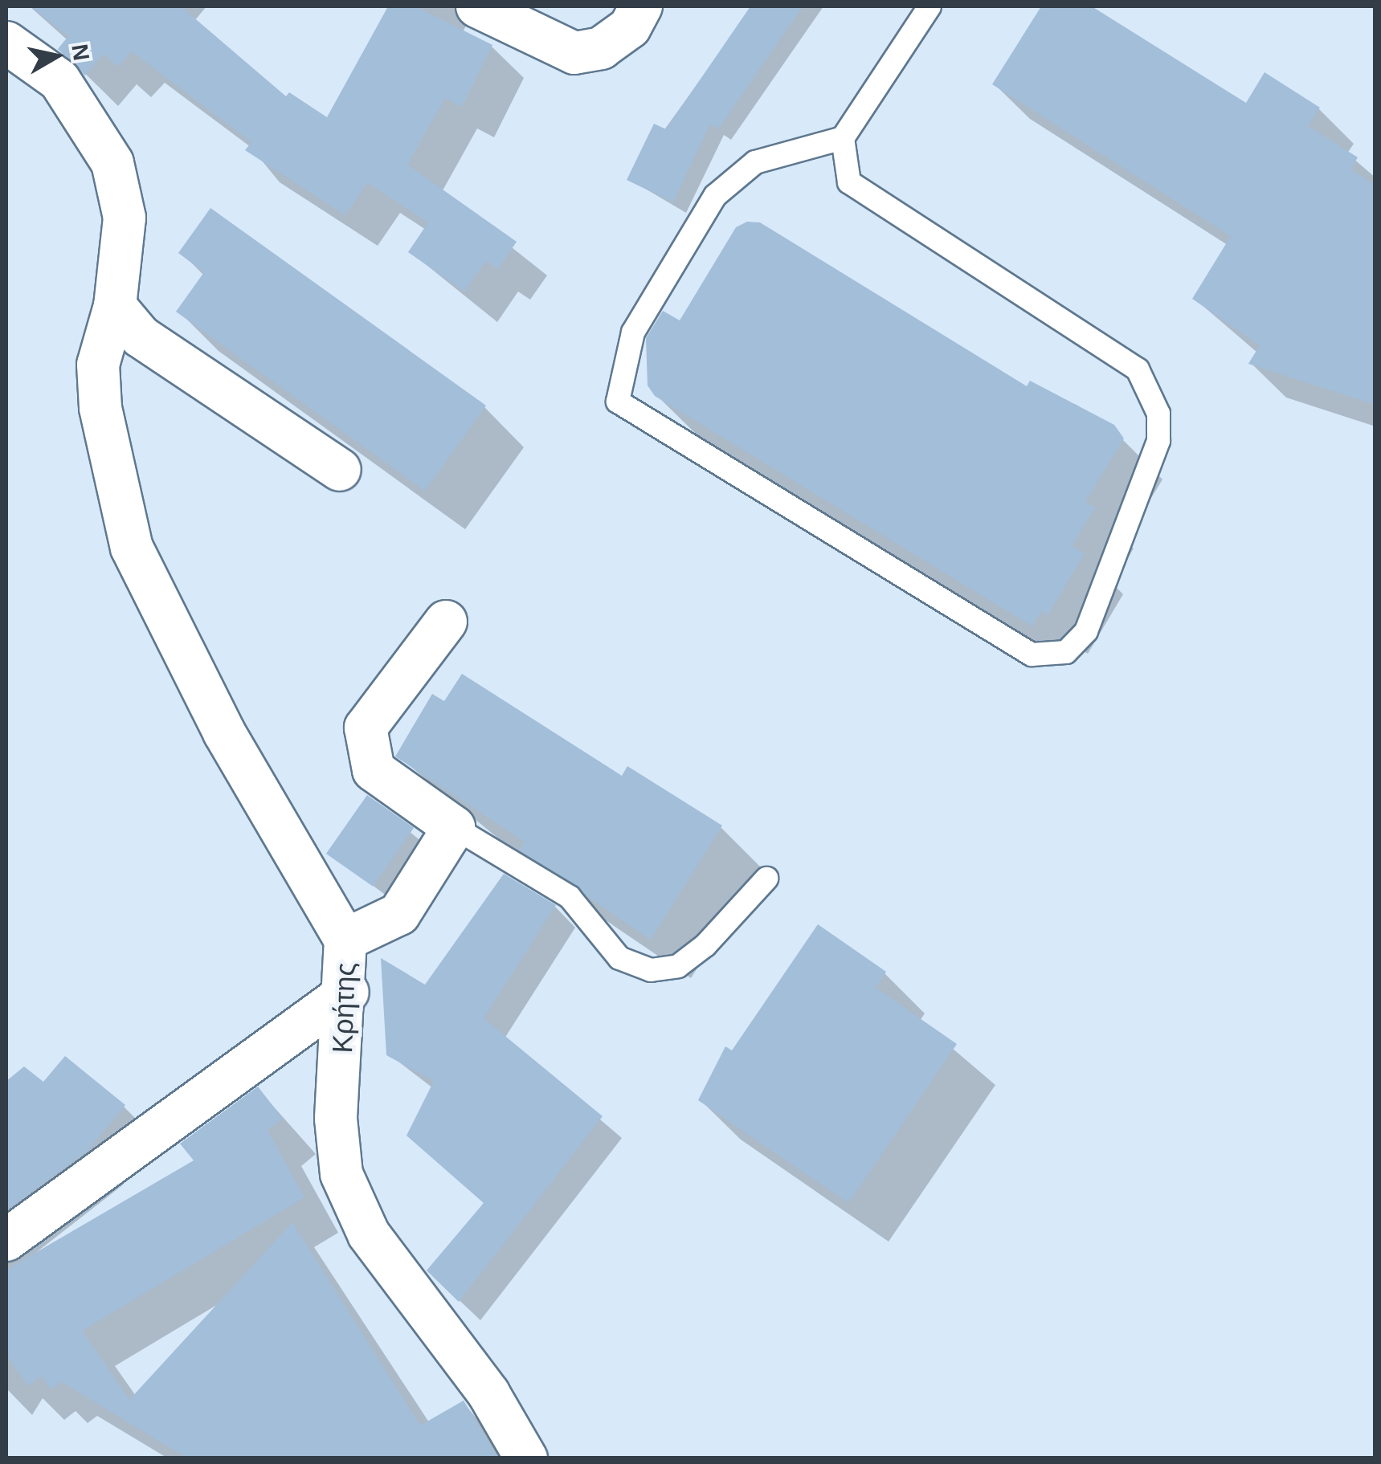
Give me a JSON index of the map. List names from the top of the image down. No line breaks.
{"streets":{"street":["Κρήτης"]},"north":"right"}
